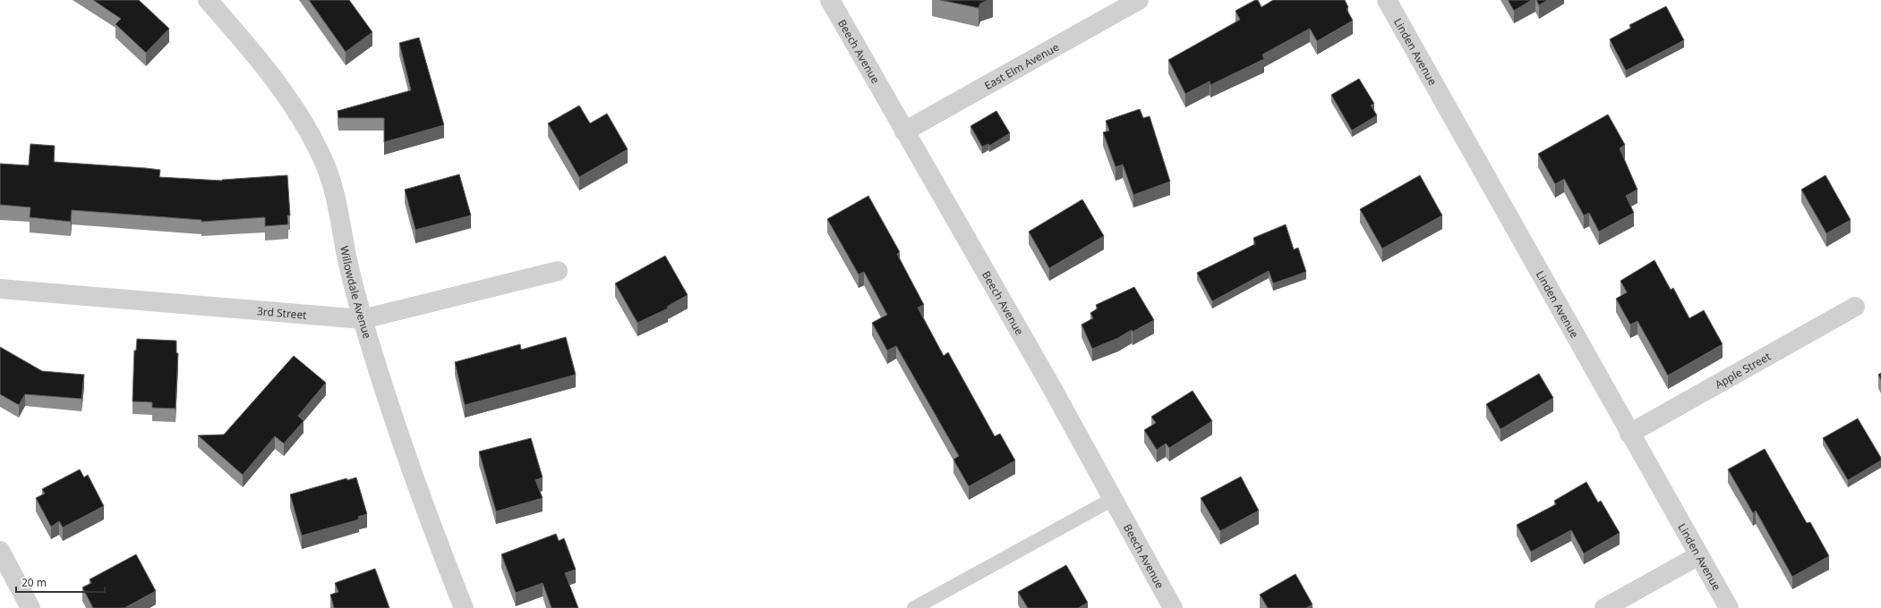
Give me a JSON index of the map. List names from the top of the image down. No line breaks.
{"streets":{"street":["Beech Avenue","Linden Avenue","East Elm Avenue","Willowdale Avenue","3rd Street","Apple Street"]},"crossings":[["Beech Avenue","East Elm Avenue"],["Linden Avenue","Apple Street"],["Willowdale Avenue","3rd Street"]],"scale_bar":"20 m"}
